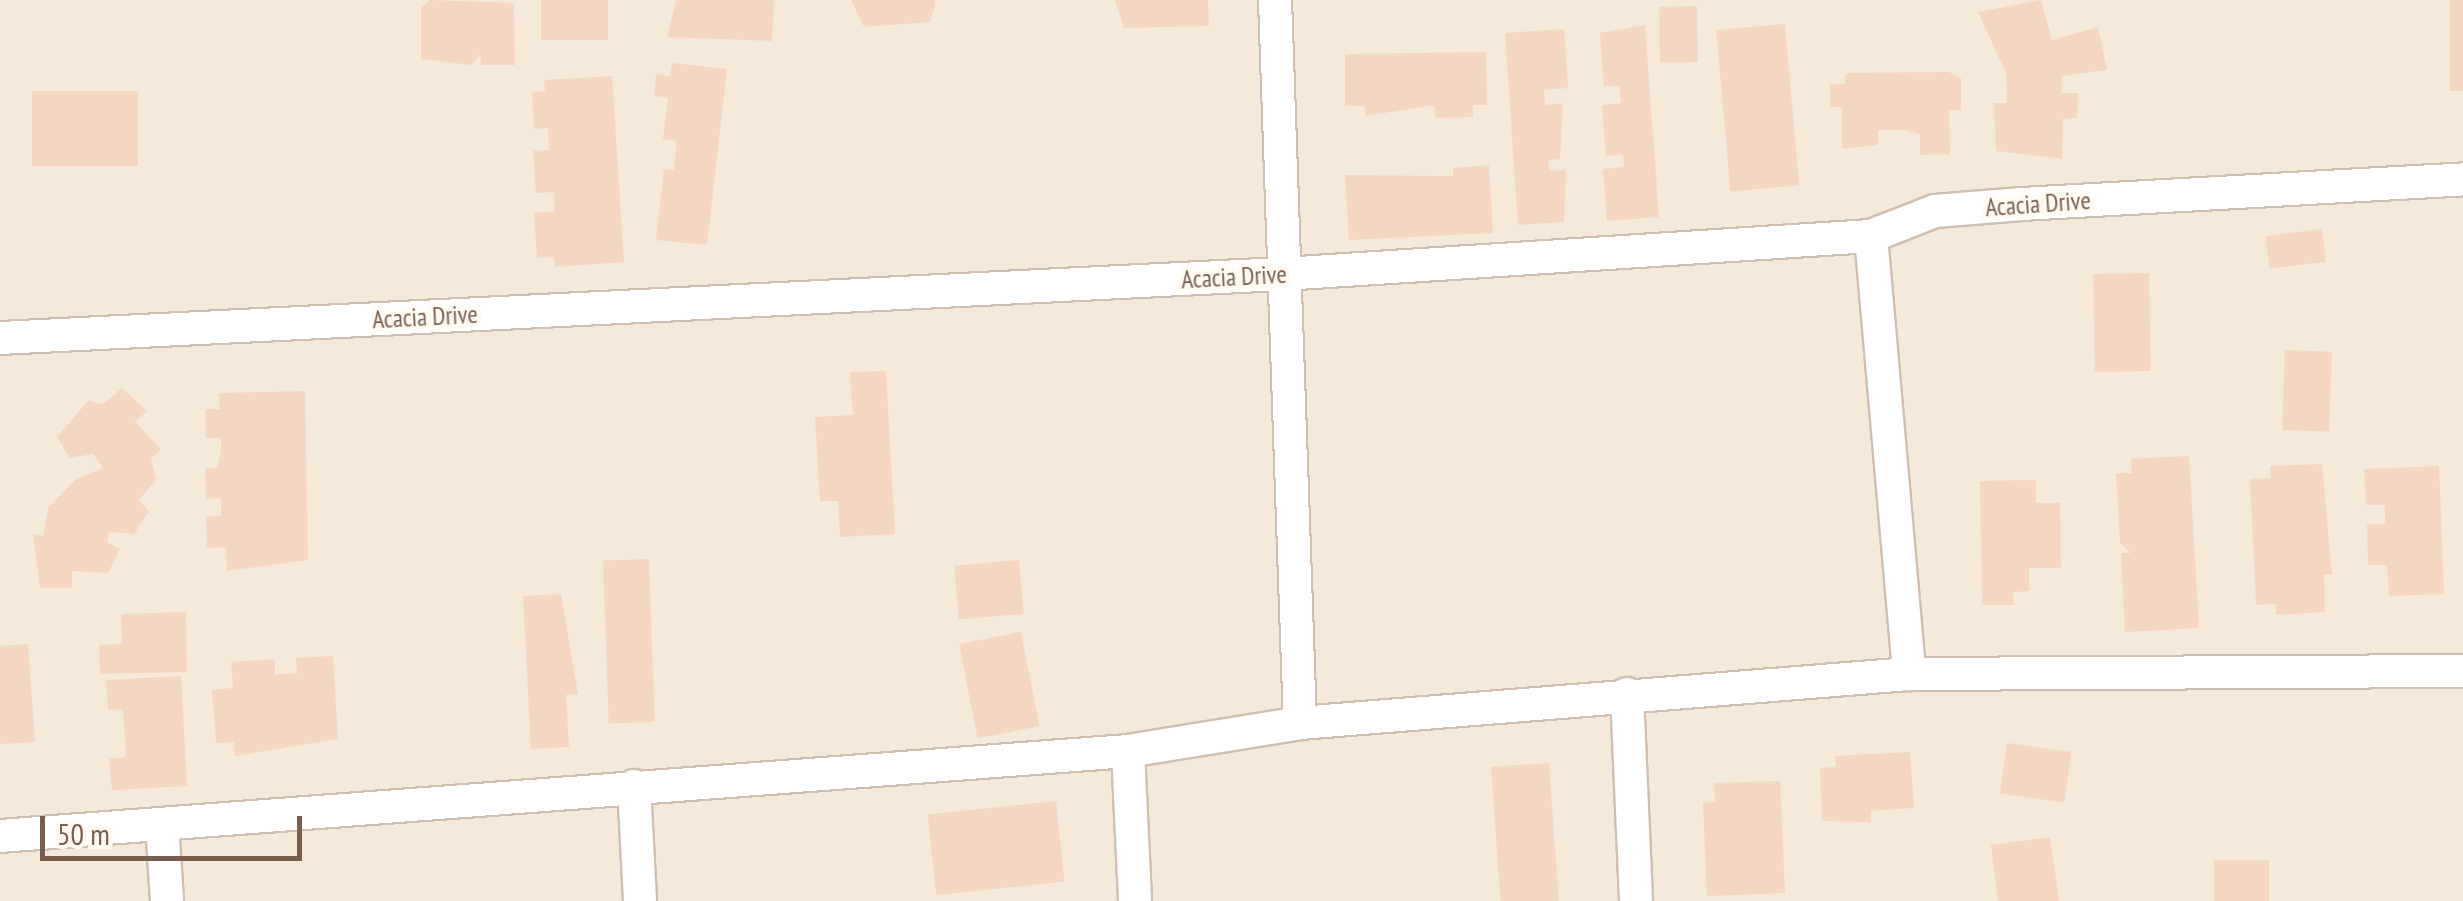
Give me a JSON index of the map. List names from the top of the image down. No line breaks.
{"streets":{"street":["Acacia Drive"]},"scale_bar":"50 m"}
